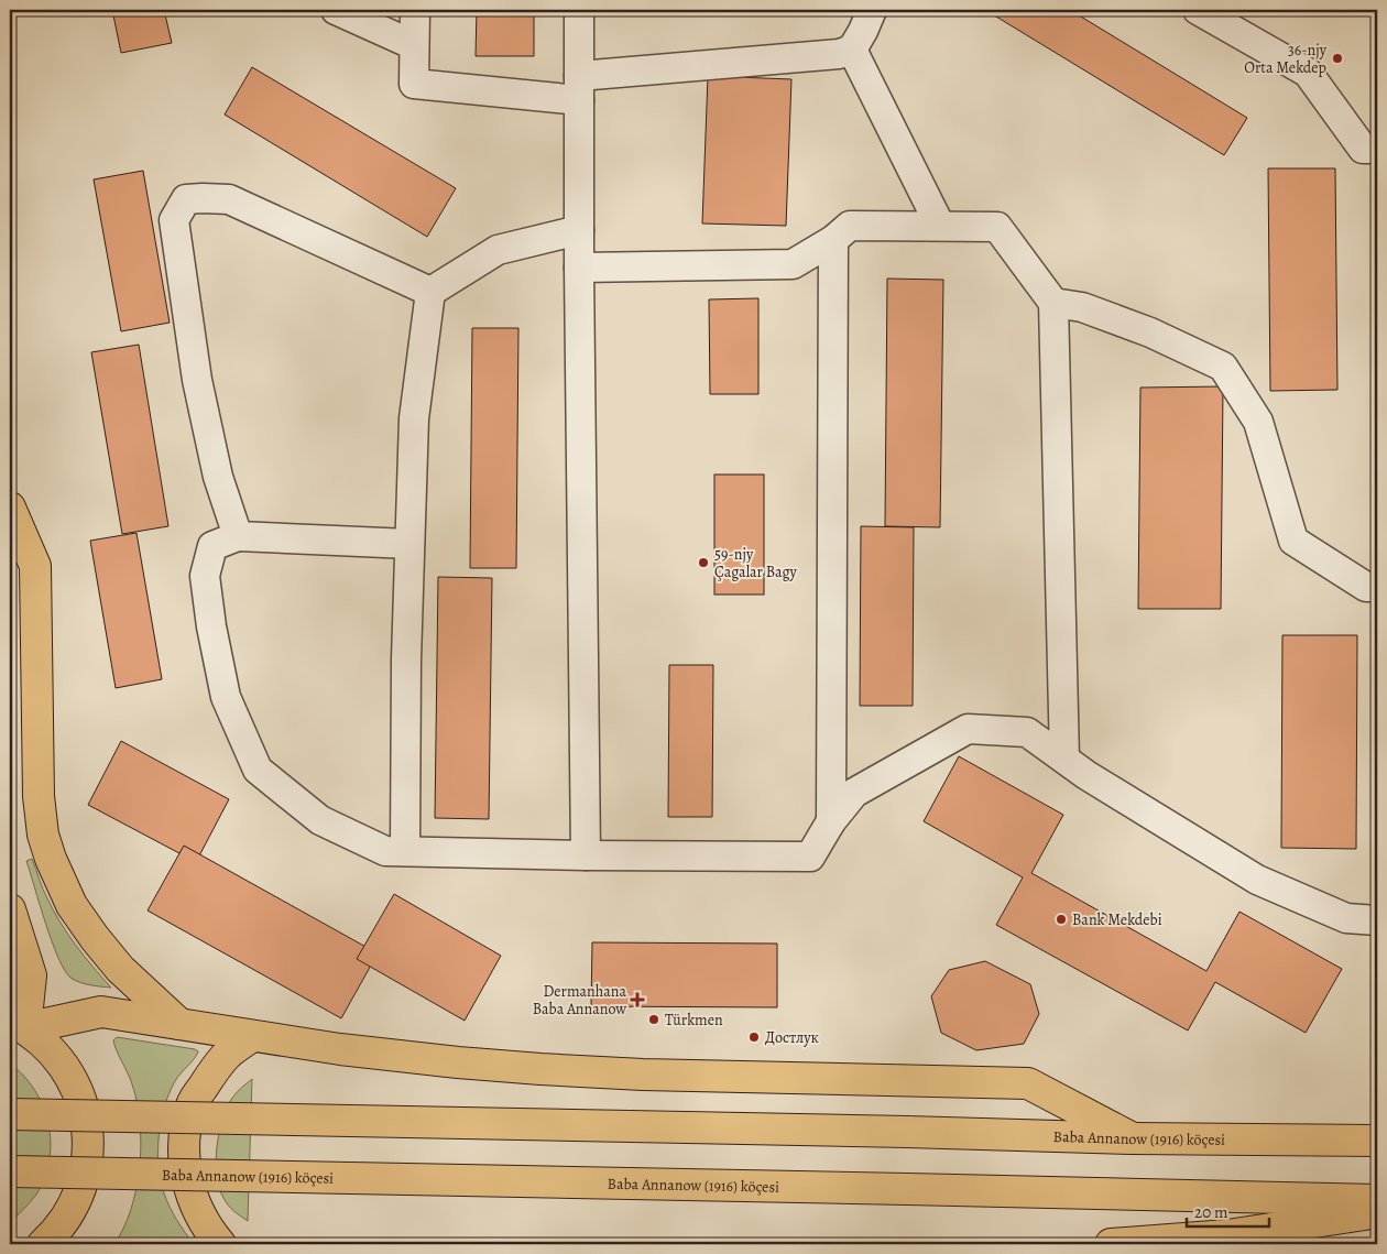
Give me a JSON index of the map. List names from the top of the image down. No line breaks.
{"streets":{"main road":["Baba Annanow (1916) köçesi"]},"places":{"other":["36-njy Orta Mekdep","59-njy Çagalar Bagy","Bank Mekdebi","Türkmen","Достлук"],"health":["Dermanhana Baba Annanow"]},"scale_bar":"20 m"}
